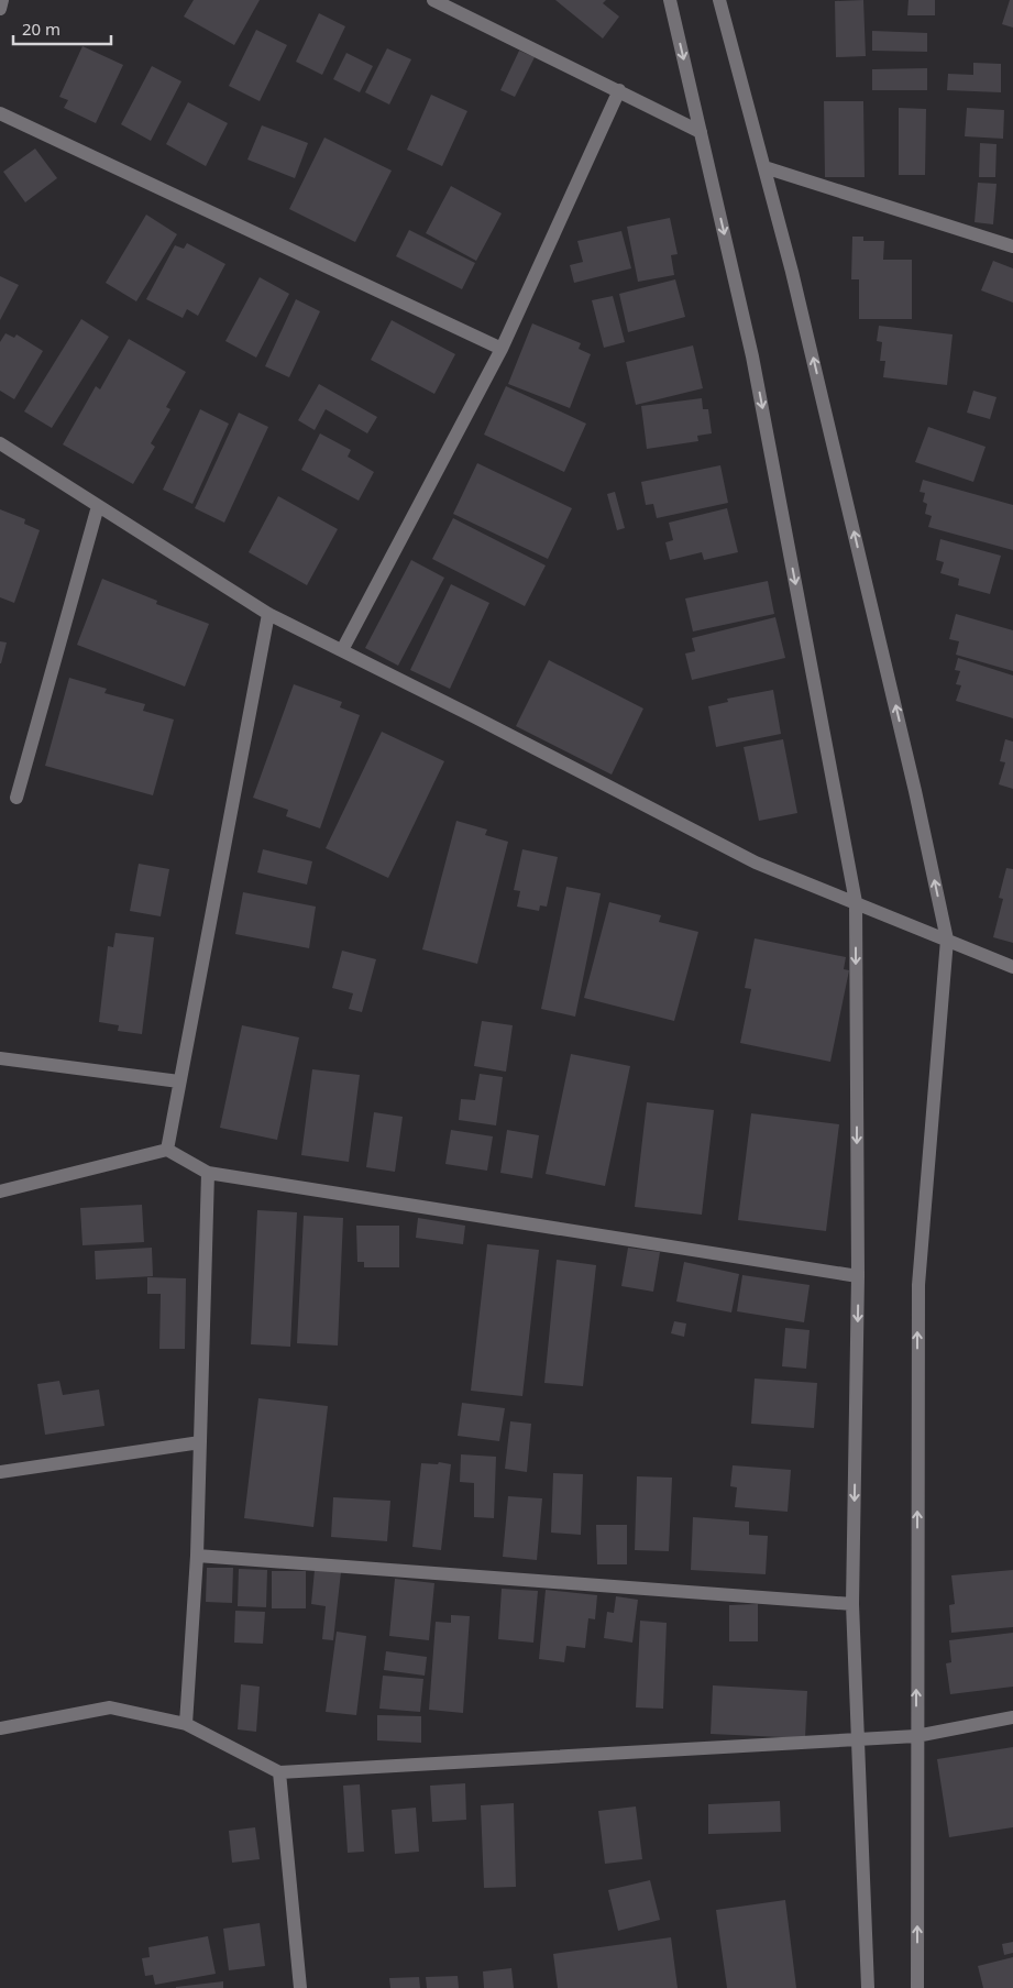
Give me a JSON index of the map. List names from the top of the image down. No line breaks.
{"scale_bar":"20 m"}
